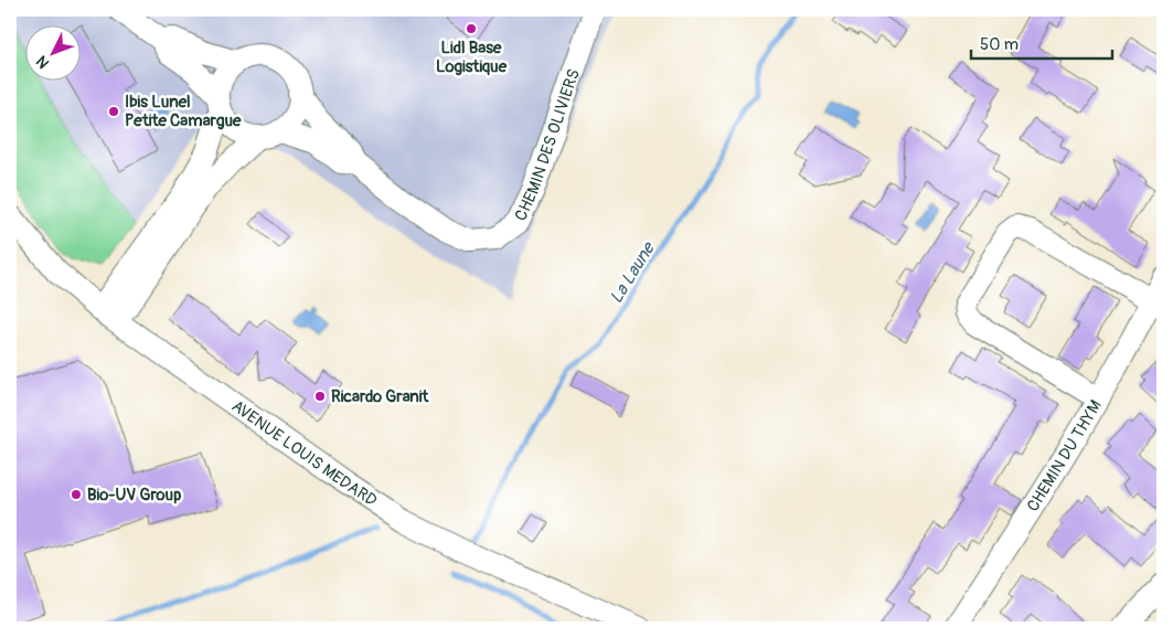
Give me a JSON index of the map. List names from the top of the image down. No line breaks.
{"streets":{"street":["CHEMIN DES OLIVIERS","AVENUE LOUIS MEDARD","CHEMIN DU THYM"]},"water":["La Laune"],"places":["Lidl Base Logistique","Ibis Lunel Petite Camargue","Ricardo Granit","Bio-UV Group"],"scale_bar":"50 m","north":"bottom left"}
